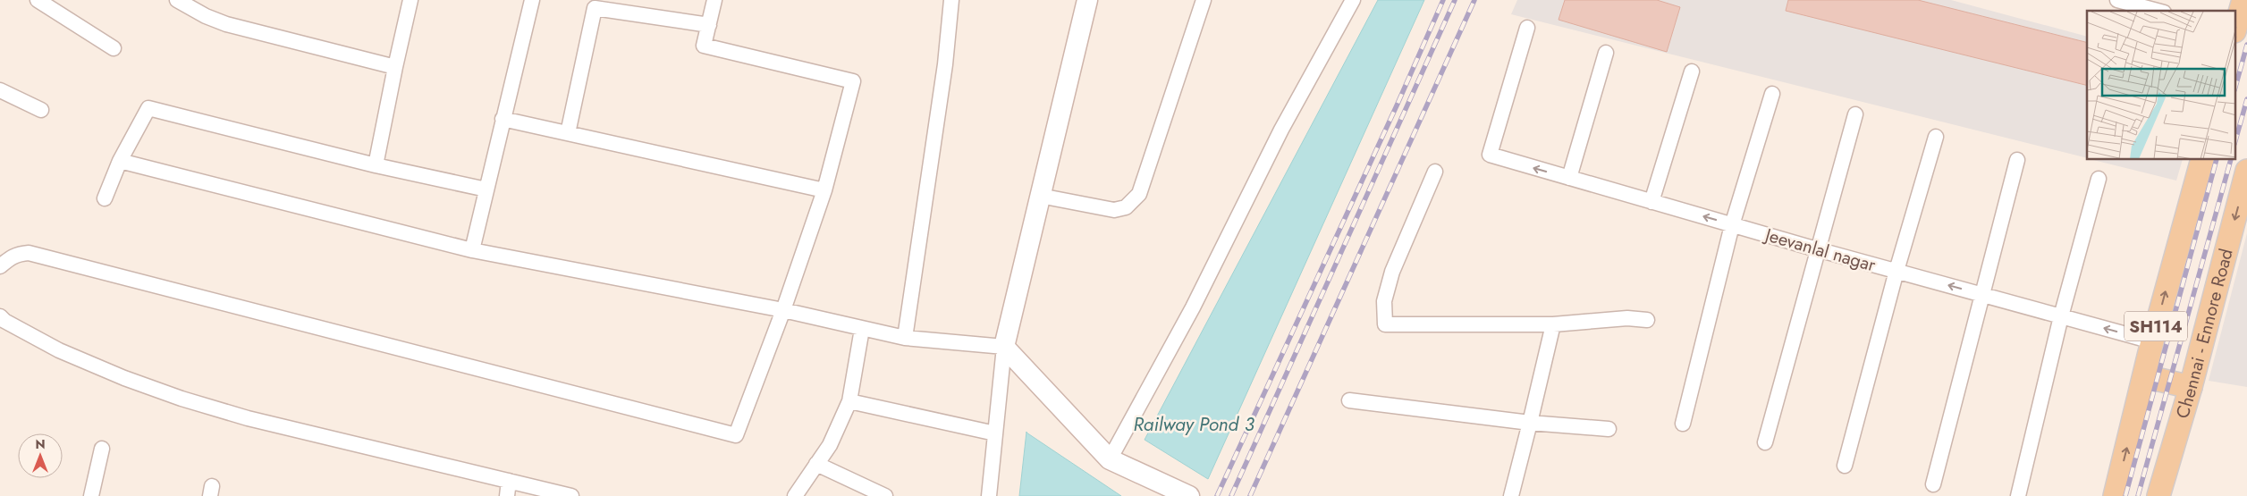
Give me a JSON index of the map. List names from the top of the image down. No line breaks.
{"streets":{"main road":["SH114","Chennai - Ennore Road"],"street":["Jeevanlal nagar"]},"crossings":[["Jeevanlal nagar","SH114"]],"water":["Railway Pond 3"],"north":"top"}
